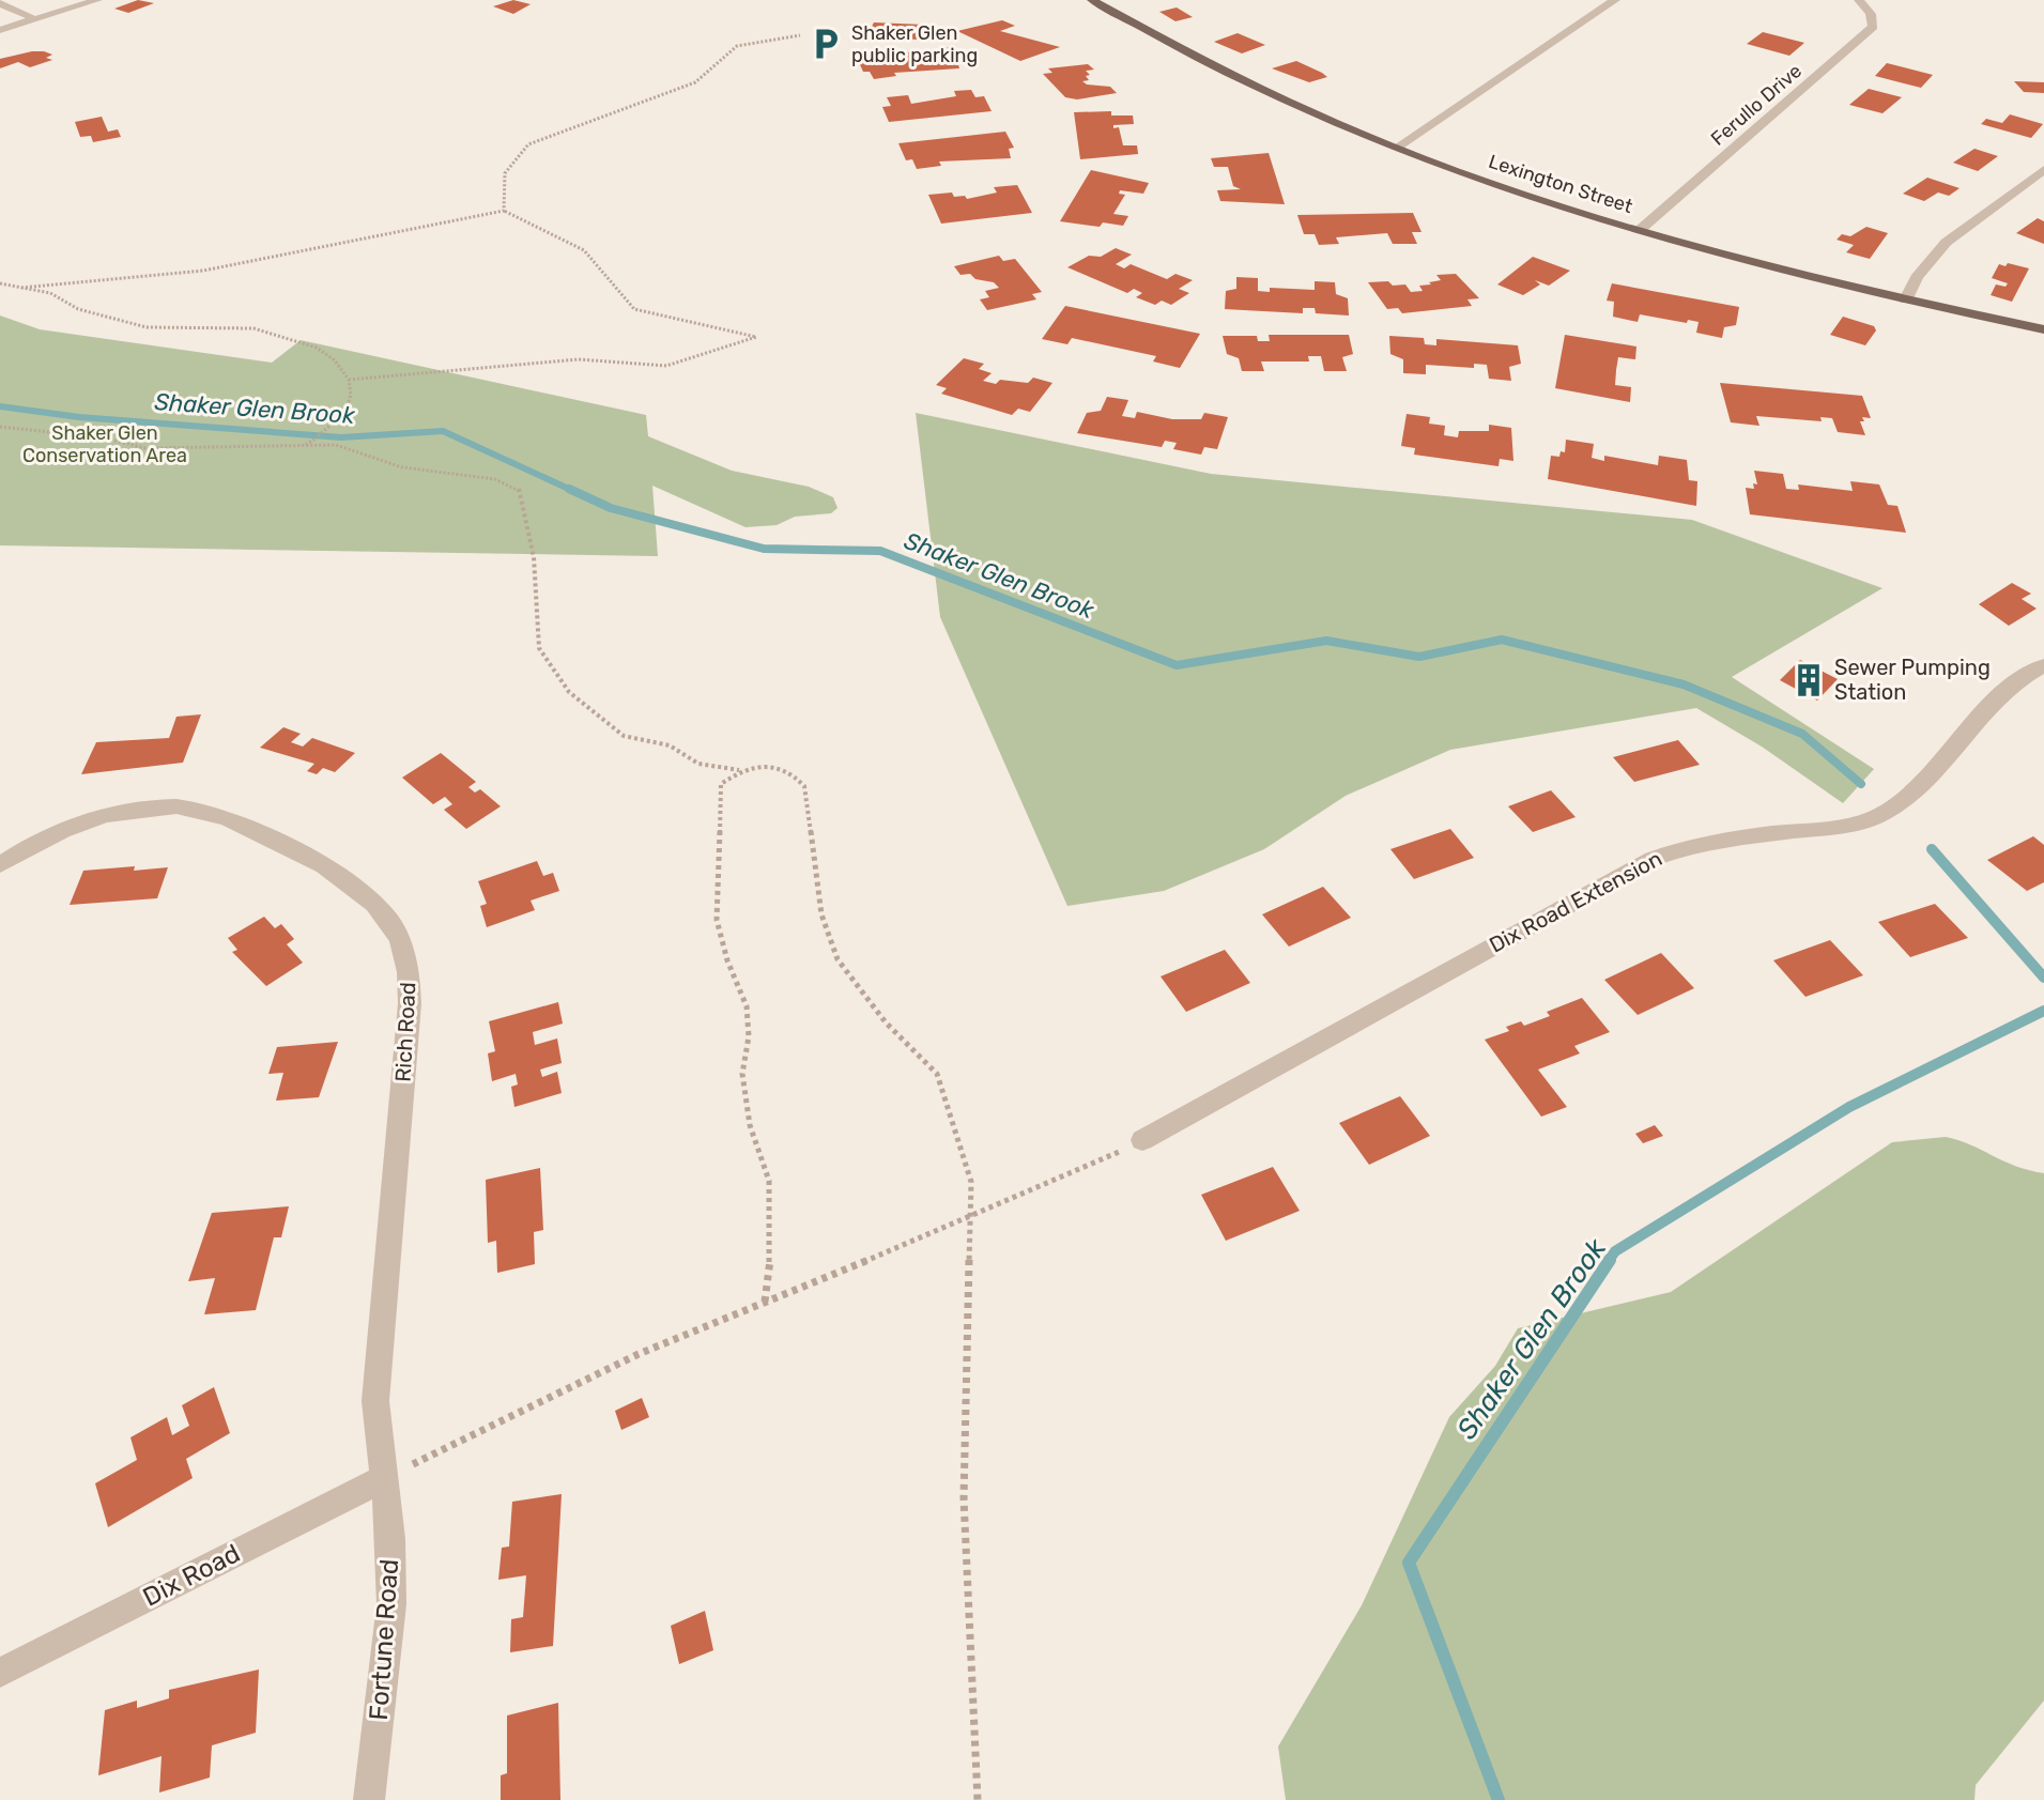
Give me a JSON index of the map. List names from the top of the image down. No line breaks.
{"streets":{"main road":["Lexington Street"],"street":["Ferullo Drive","Dix Road Extension","Rich Road","Dix Road","Fortune Road"]},"crossings":[["Ferullo Drive","Lexington Street"],["Rich Road","Dix Road"],["Rich Road","Fortune Road"],["Dix Road","Fortune Road"]],"water":["Shaker Glen Brook"],"parks":["Shaker Glen Conservation Area"],"places":{"parking":["Shaker Glen public parking"],"building":["Sewer Pumping Station"]}}
